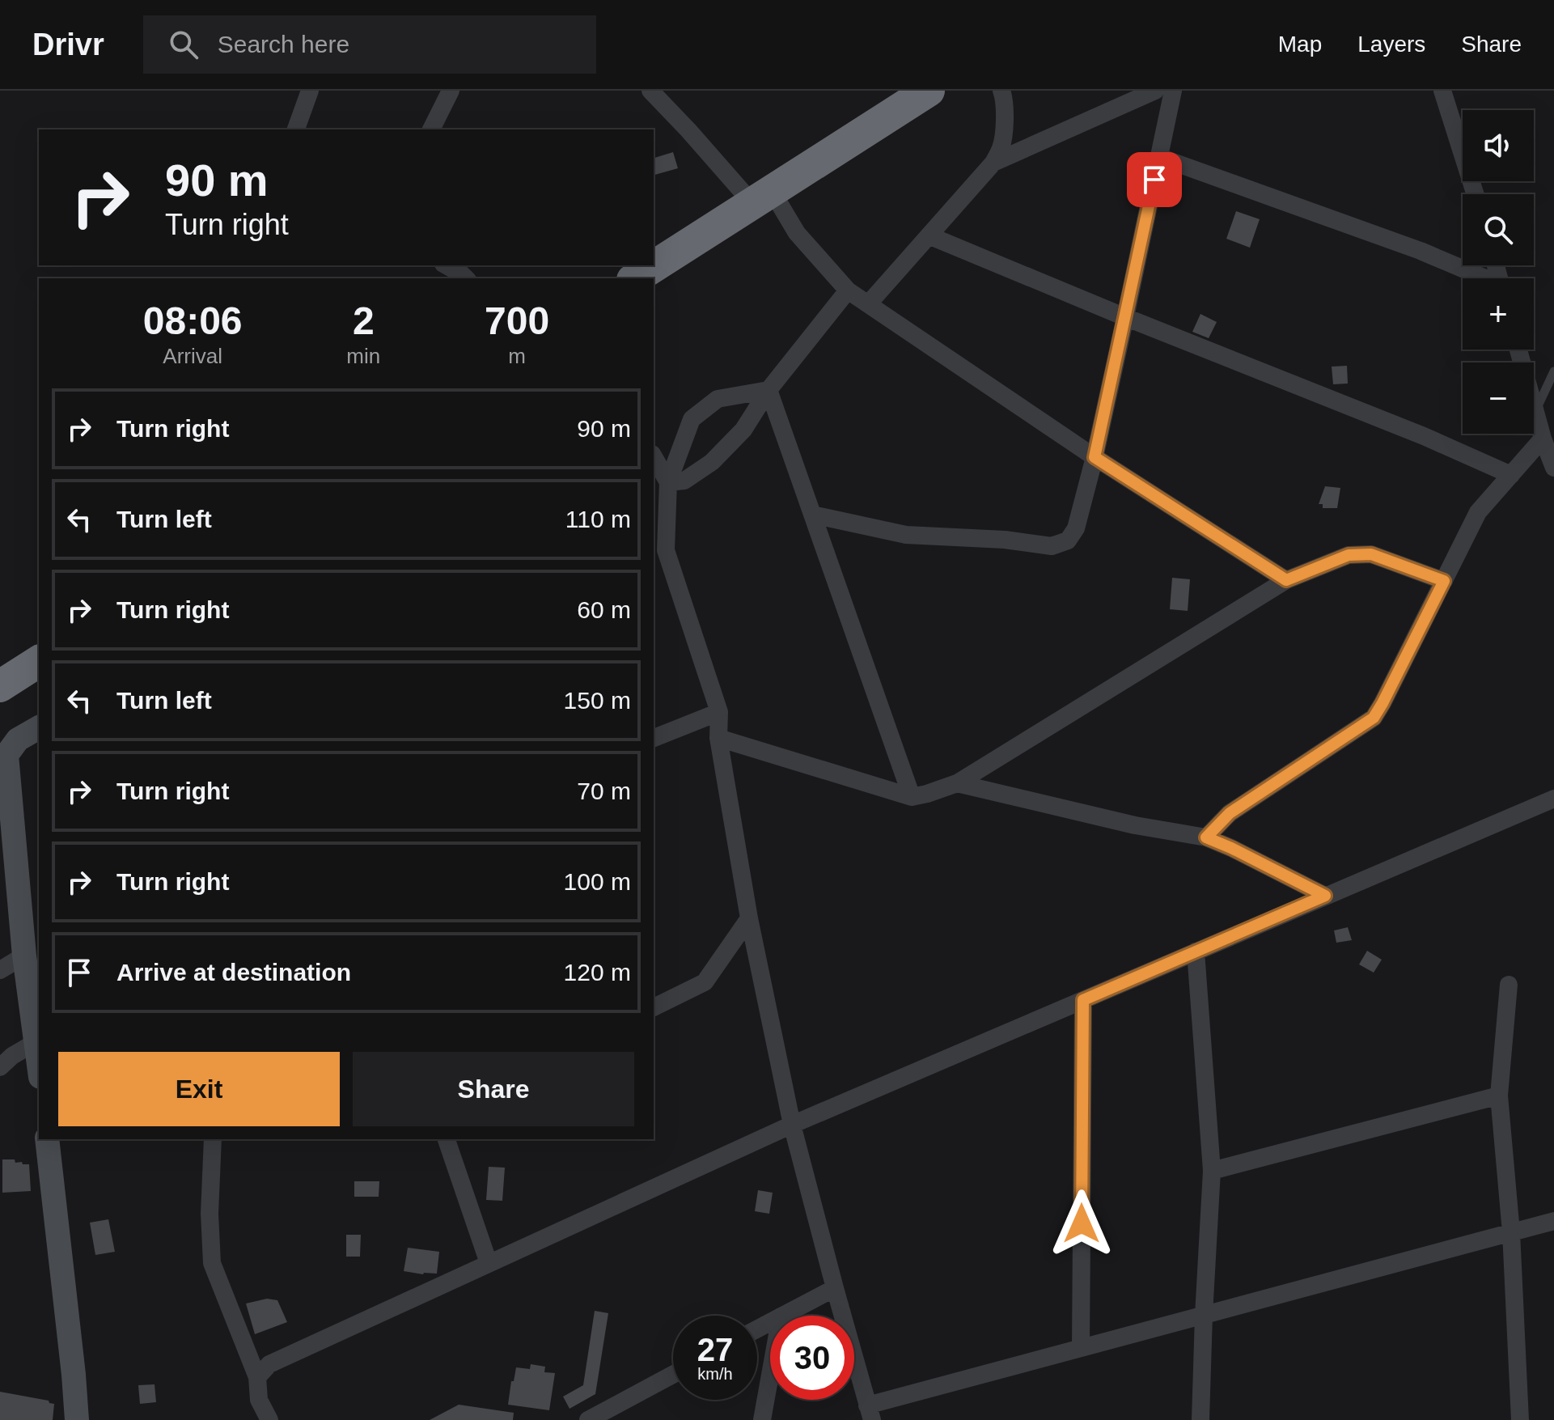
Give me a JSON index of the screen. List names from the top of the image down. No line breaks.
{"page":{"header":"Drivr","search":"Search here","nav":["Map","Layers","Share"],"map_buttons":["+","−"],"turn":["90 m","Turn right"],"eta":["08:06","Arrival","2","min","700","m"],"list":[{"name":"Turn right","value":"90 m"},{"name":"Turn left","value":"110 m"},{"name":"Turn right","value":"60 m"},{"name":"Turn left","value":"150 m"},{"name":"Turn right","value":"70 m"},{"name":"Turn right","value":"100 m"},{"name":"Arrive at destination","value":"120 m"}],"buttons":["Exit","Share"],"speed":"27 km/h","limit":"30"}}
